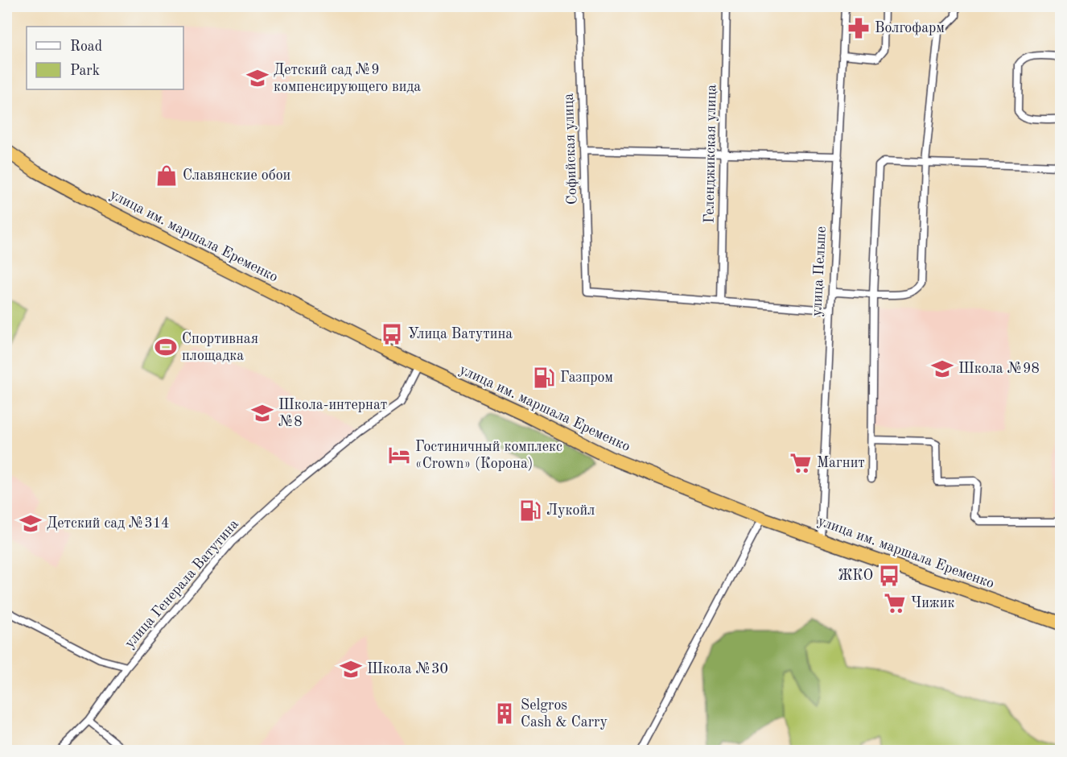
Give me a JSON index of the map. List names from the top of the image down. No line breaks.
{"streets":{"highway":["улица им. маршала Еременко"],"street":["Софийская улица","Геленджикская улица","улица Пельше","улица Генерала Ватутина"]},"crossings":[["Софийская улица","Геленджикская улица"],["улица им. маршала Еременко","улица Пельше"],["улица им. маршала Еременко","улица Генерала Ватутина"]],"places":{"pharmacy":["Волгофарм"],"school or university":["Детский сад №9 компенсирующего вида","Школа №98","Школа-интернат №8","Детский сад №314","Школа №30"],"shop":["Славянские обои"],"bus stop":["Улица Ватутина","ЖКО"],"sports":["Спортивная площадка"],"fuel station":["Газпром","Лукойл"],"hotel":["Гостиничный комплекс «Crown» (Корона)"],"supermarket":["Магнит","Чижик"],"building":["Selgros Cash & Carry"]},"legend":["Road","Park"]}
